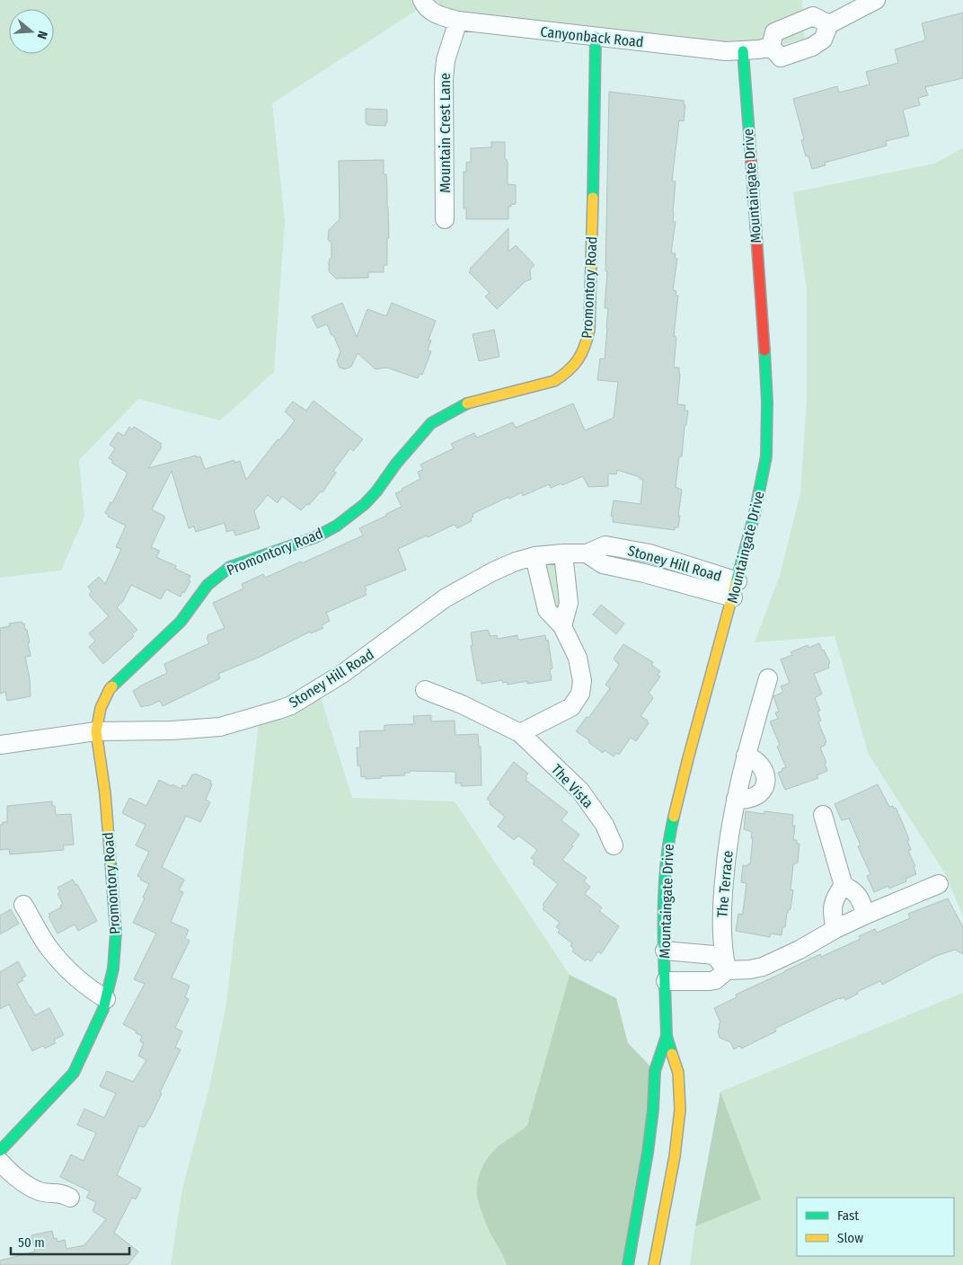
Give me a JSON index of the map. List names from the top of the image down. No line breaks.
{"streets":{"street":["Canyonback Road","Mountain Crest Lane","Mountaingate Drive","Promontory Road","Stoney Hill Road","The Vista","The Terrace"]},"crossings":[["Canyonback Road","Mountain Crest Lane"],["Canyonback Road","Mountaingate Drive"],["Canyonback Road","Promontory Road"],["Mountaingate Drive","Stoney Hill Road"],["Promontory Road","Stoney Hill Road"]],"legend":["Fast","Slow"],"scale_bar":"50 m","north":"right"}
